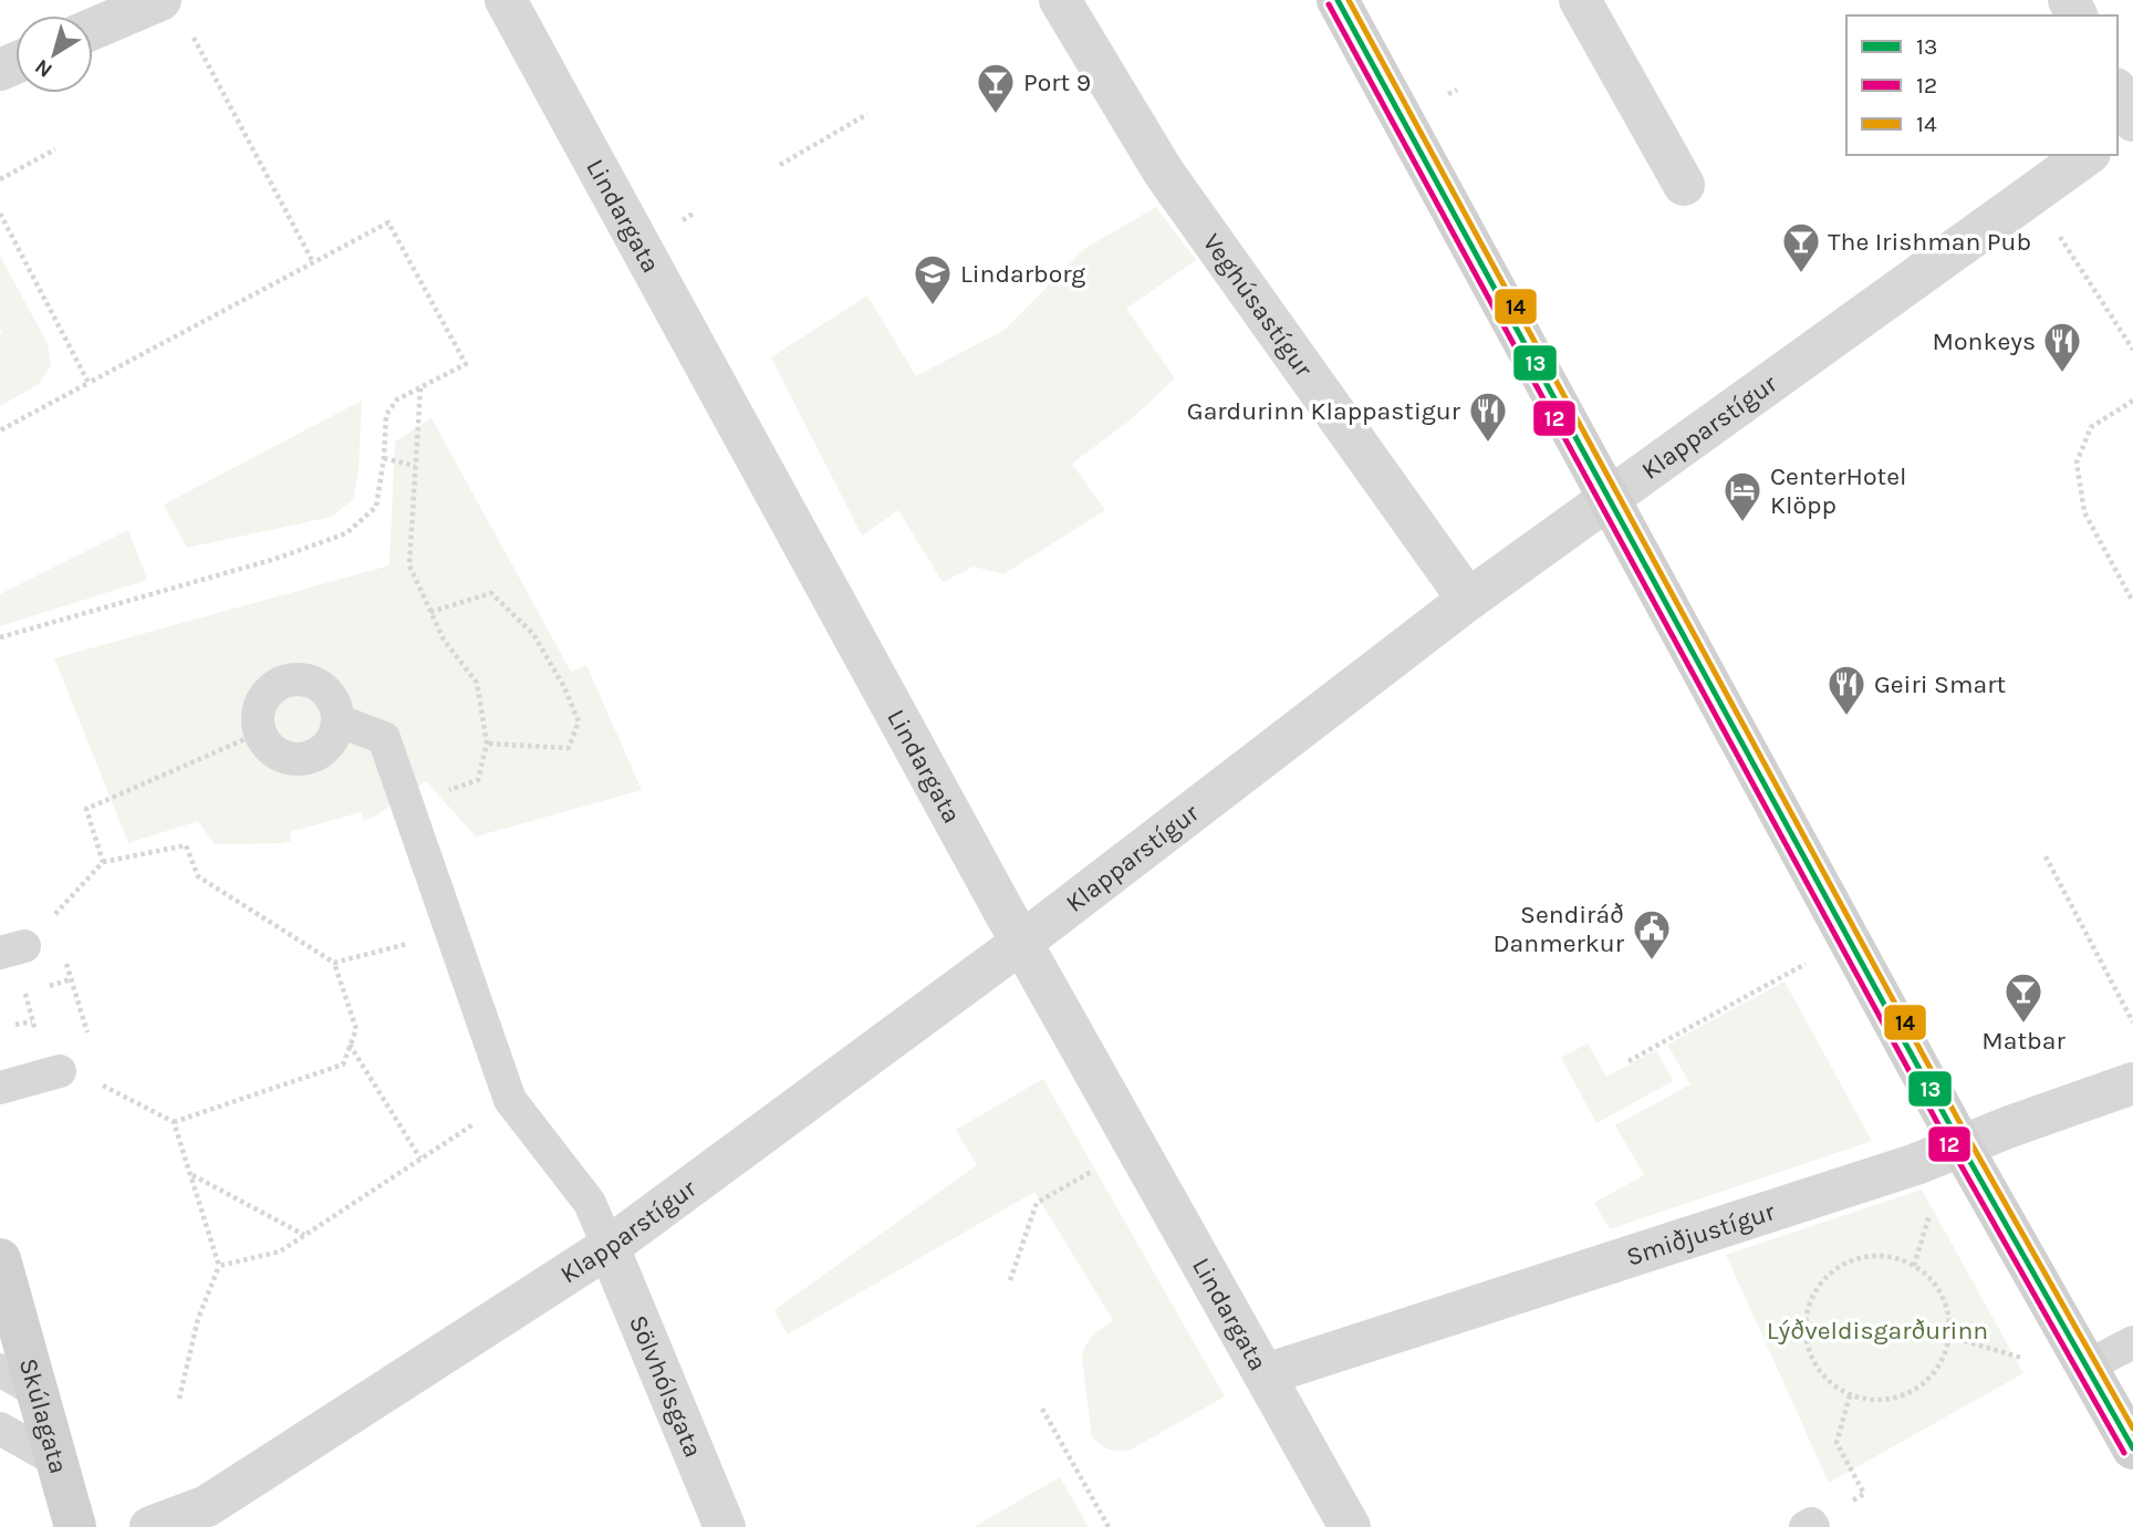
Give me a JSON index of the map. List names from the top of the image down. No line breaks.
{"streets":{"street":["Lindargata","Veghúsastígur","Klapparstígur","Smiðjustígur","Sölvhólsgata","Skúlagata"]},"crossings":[["Lindargata","Klapparstígur"],["Lindargata","Smiðjustígur"],["Veghúsastígur","Klapparstígur"],["Klapparstígur","Sölvhólsgata"]],"parks":["Lýðveldisgarðurinn"],"places":{"bar":["Port 9","The Irishman Pub","Matbar"],"school or university":["Lindarborg"],"restaurant":["Monkeys","Gardurinn Klappastigur","Geiri Smart"],"hotel":["CenterHotel Klöpp"],"public building":["Sendiráð Danmerkur"]},"lines":["transit line 13","transit line 14","transit line 12"],"legend":["13","12","14"],"north":"bottom left"}
